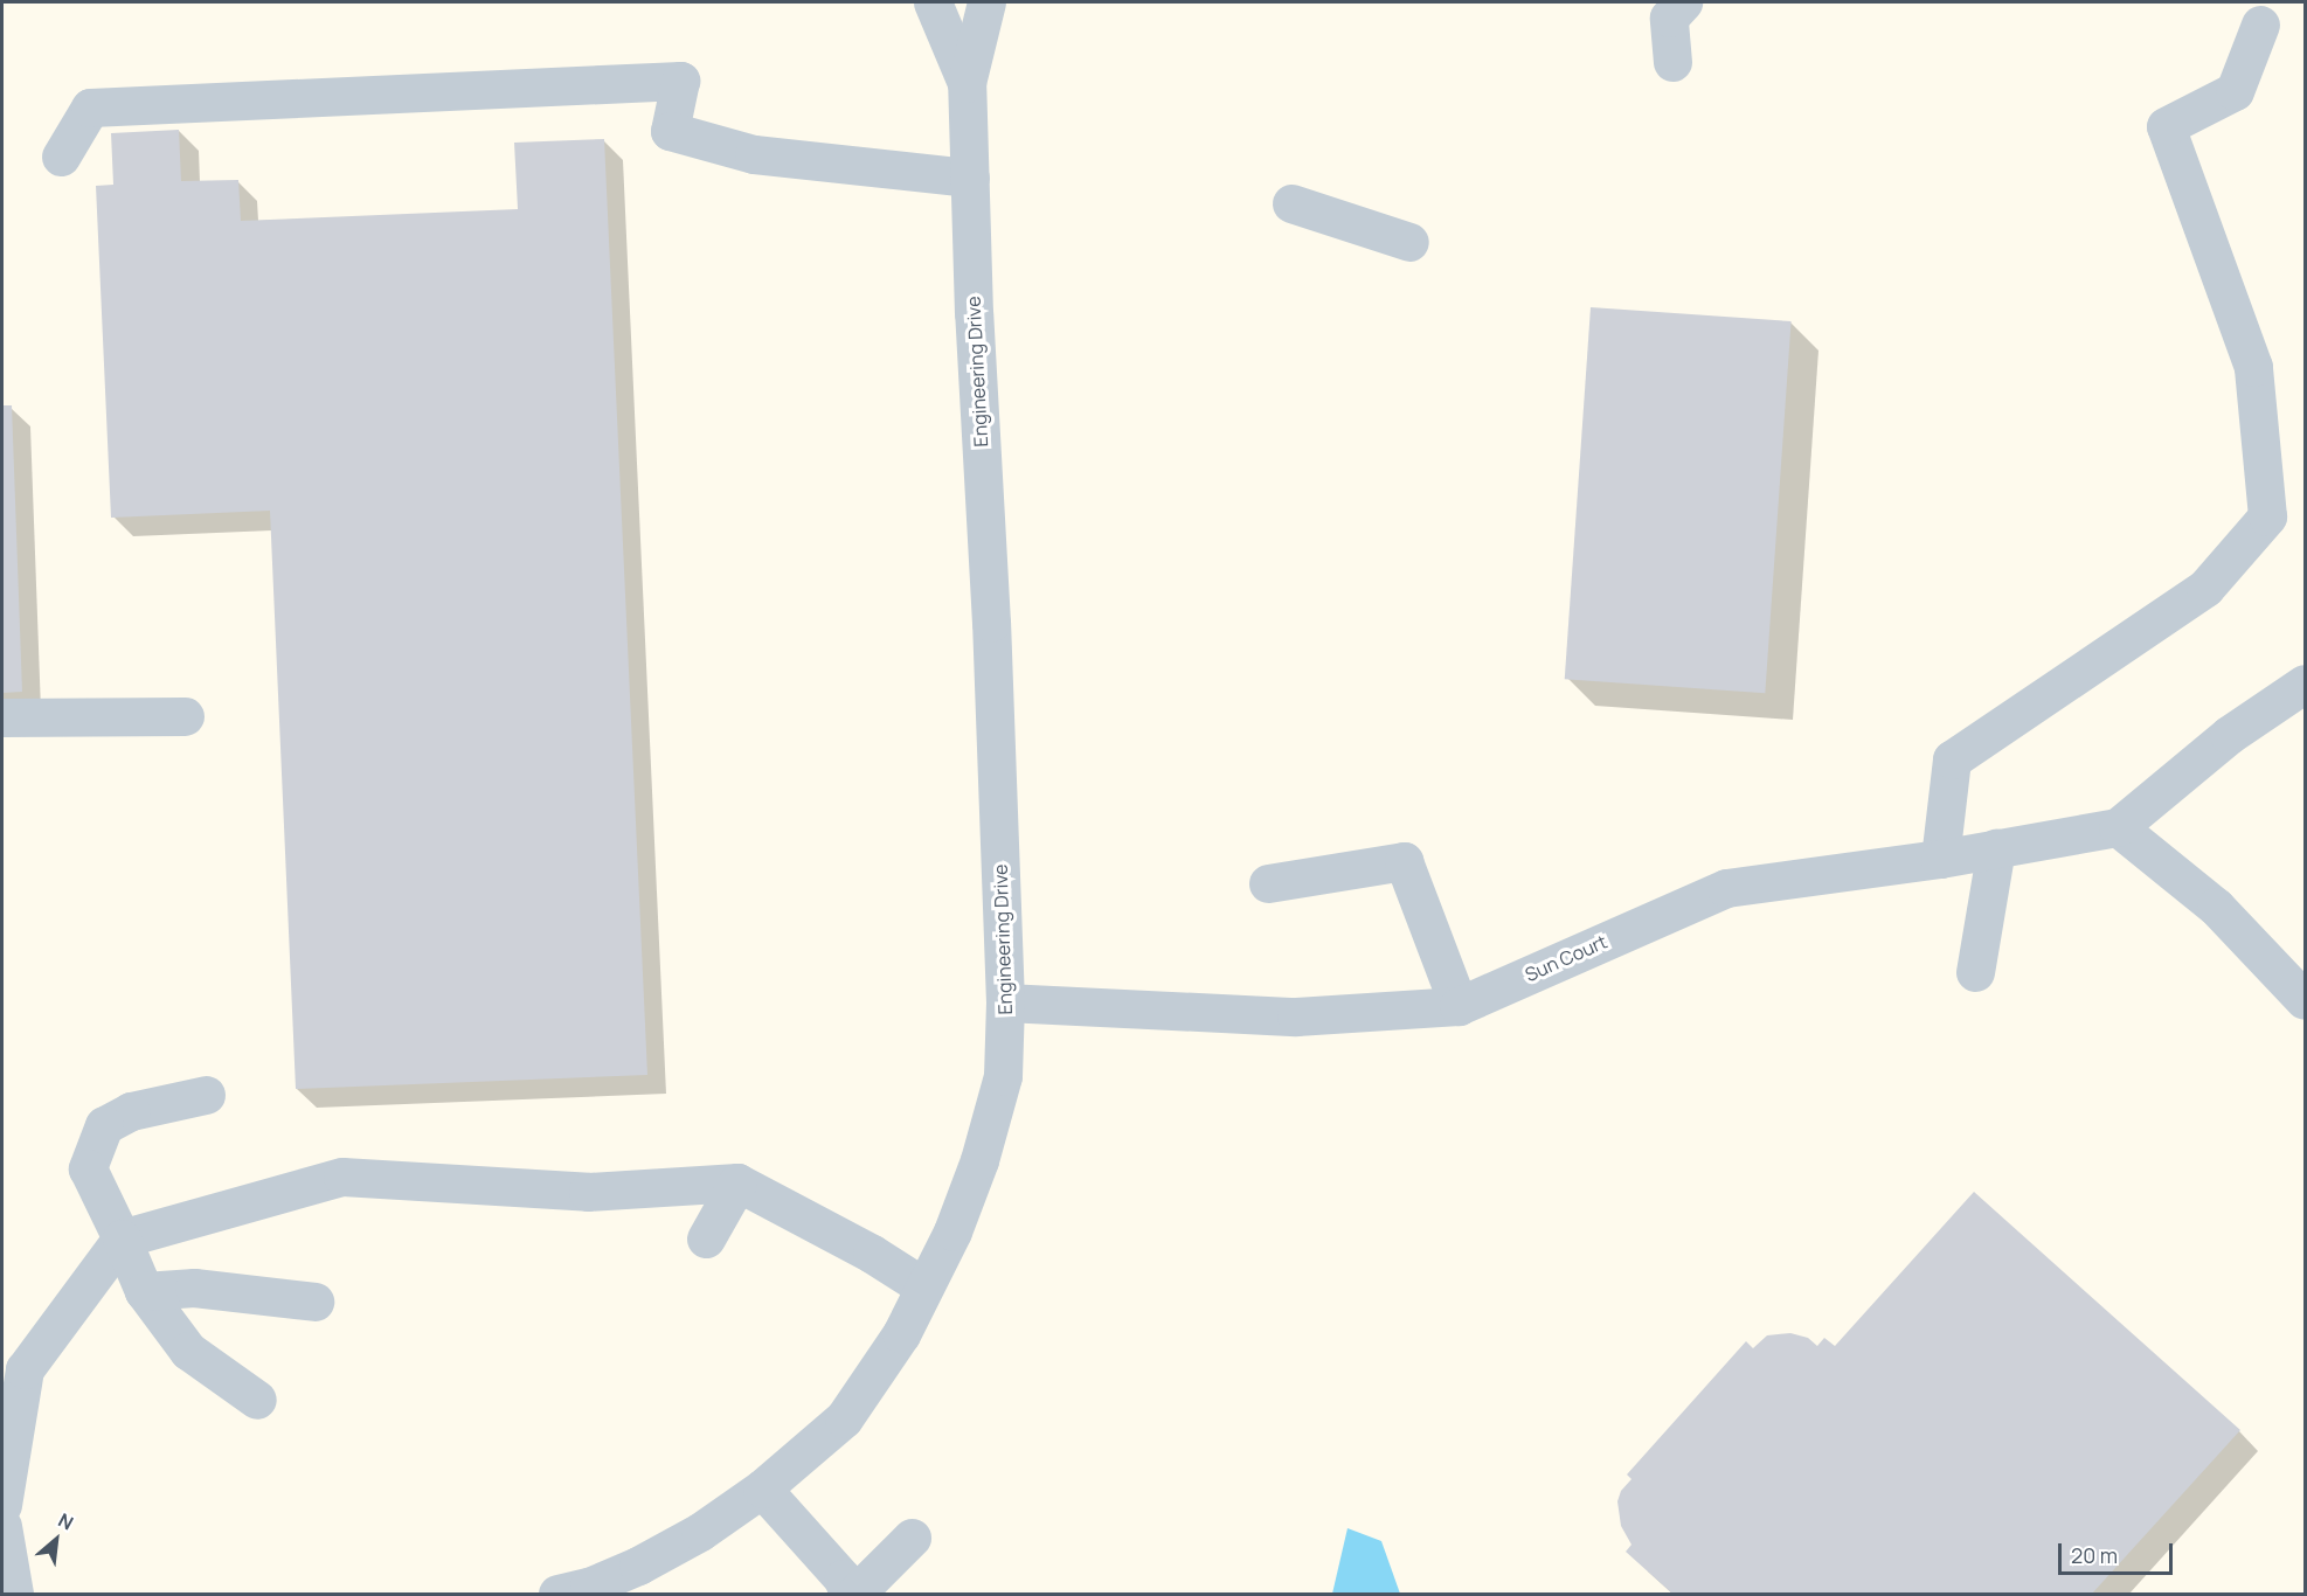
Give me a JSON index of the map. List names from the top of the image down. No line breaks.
{"streets":{"street":["Engineering Drive","Sun Court"]},"crossings":[["Engineering Drive","Sun Court"]],"scale_bar":"20 m","north":"top right"}
